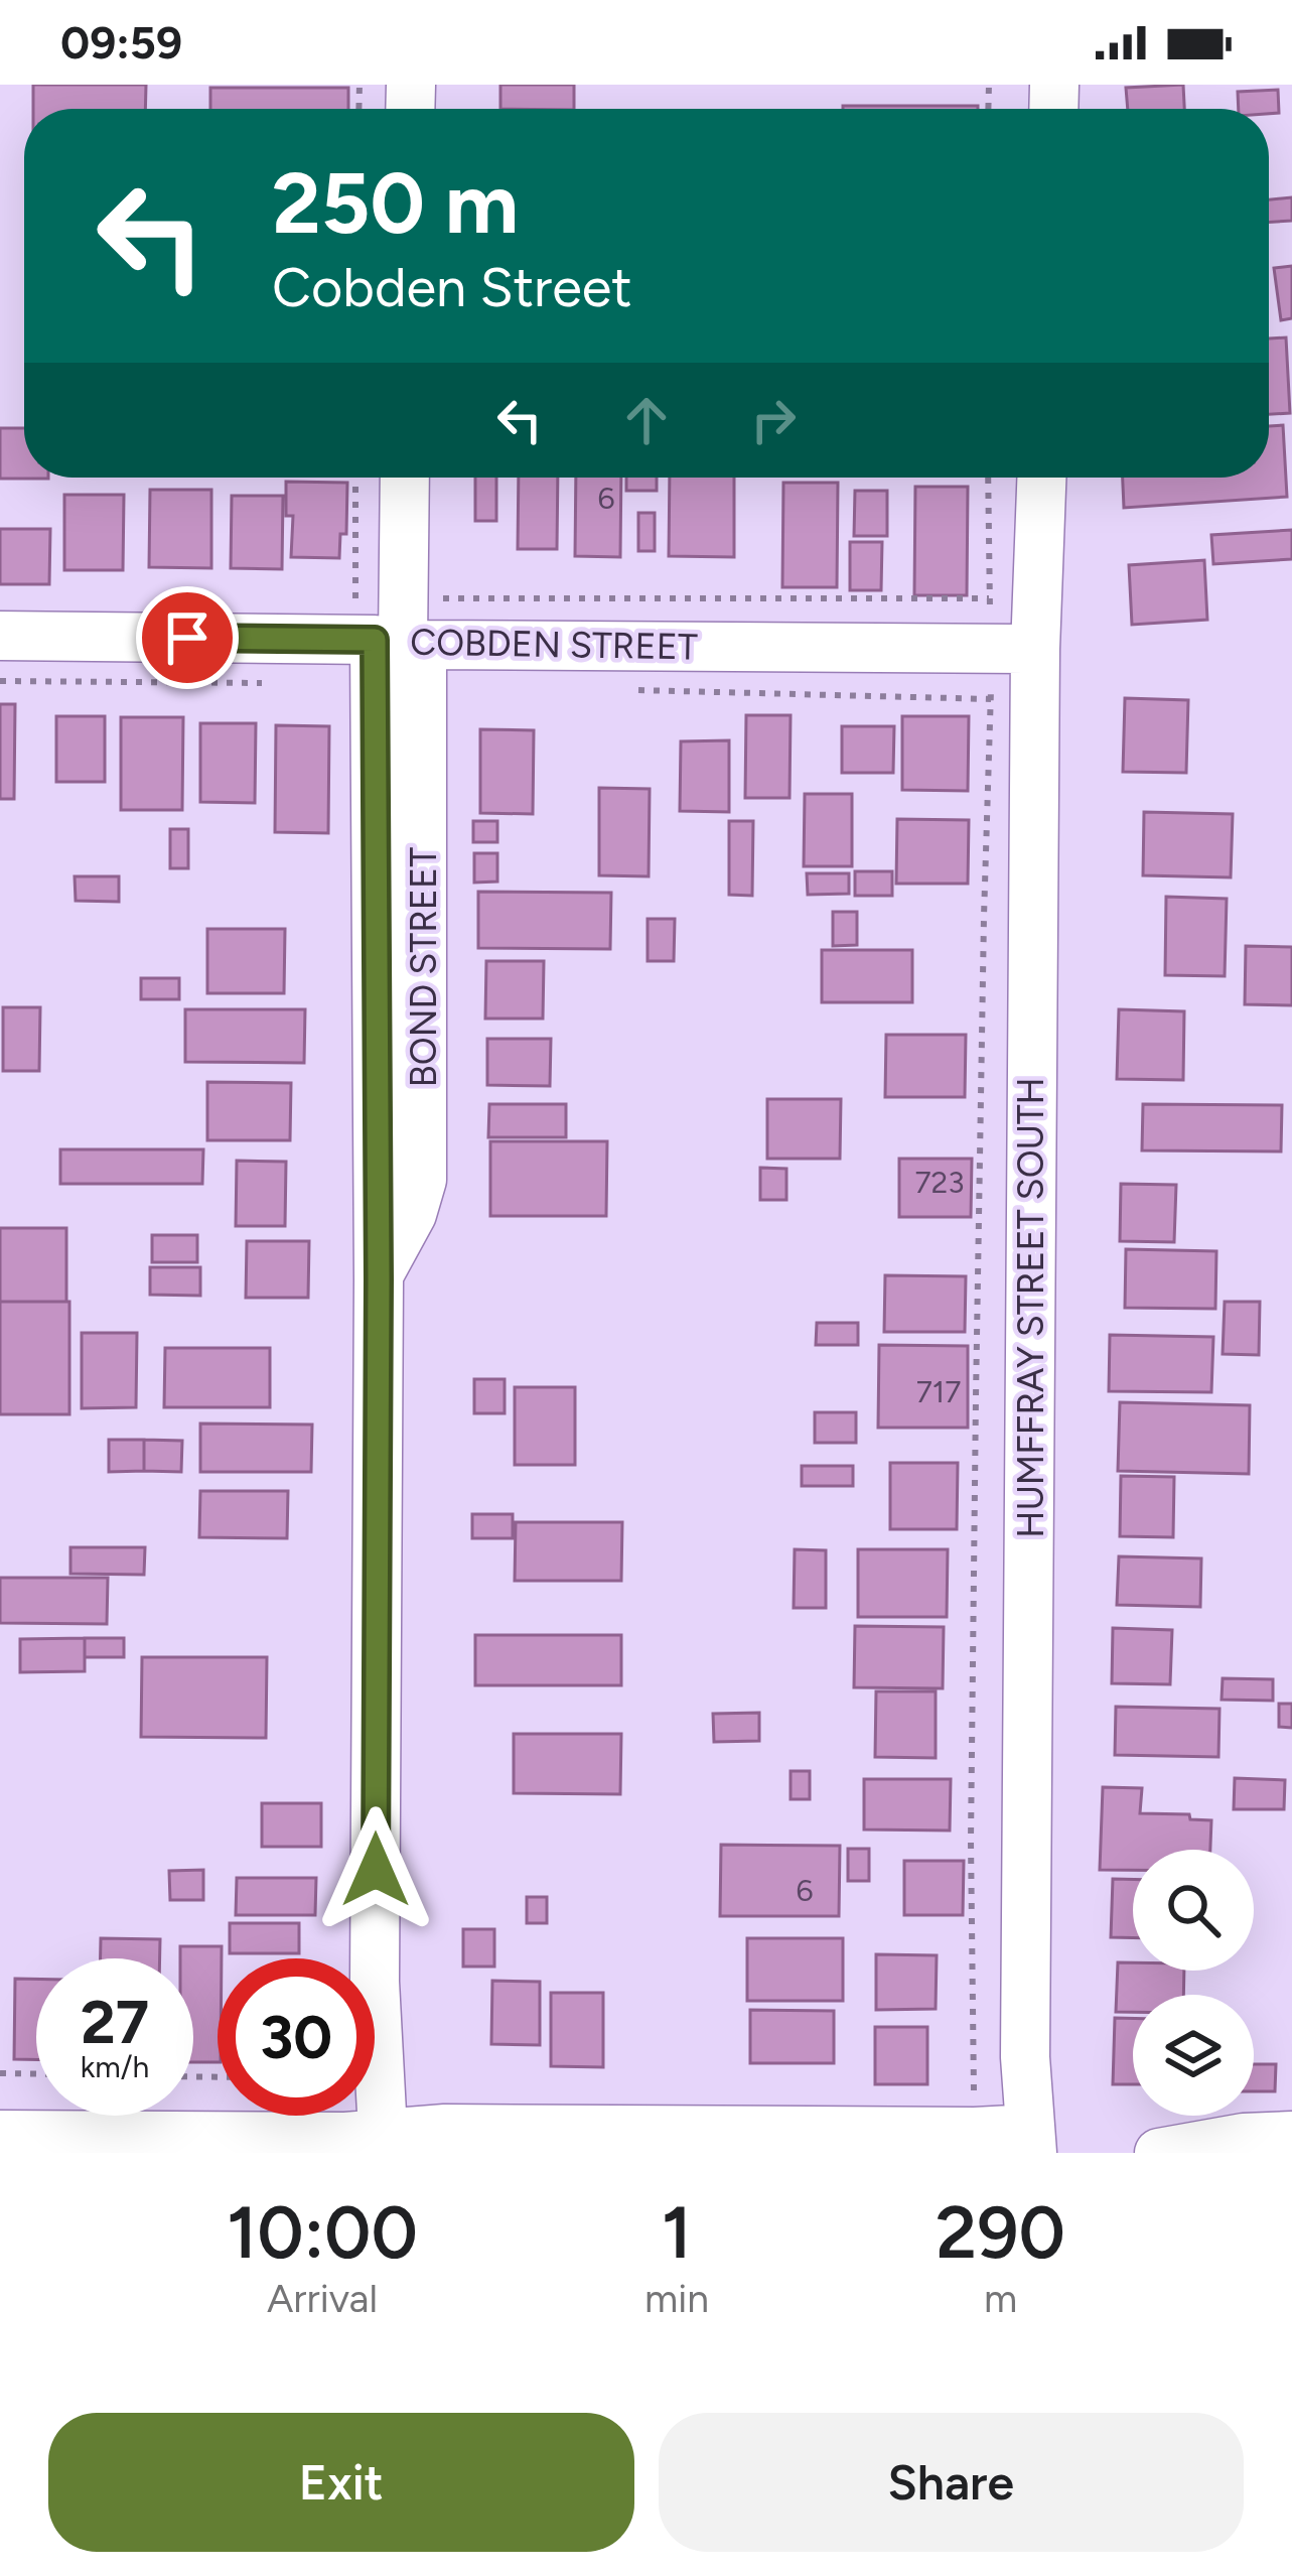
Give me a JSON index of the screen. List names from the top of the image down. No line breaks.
{"streets":{"street":["COBDEN STREET","BOND STREET","HUMFFRAY STREET SOUTH"]},"crossings":[["COBDEN STREET","BOND STREET"],["COBDEN STREET","HUMFFRAY STREET SOUTH"]],"house_numbers":["6","723","717","6"],"page":{"status":"09:59","turn":["250 m","Cobden Street"],"speed":"27 km/h","limit":"30","eta":["10:00","Arrival","1","min","290","m"],"buttons":["Exit","Share"]}}
